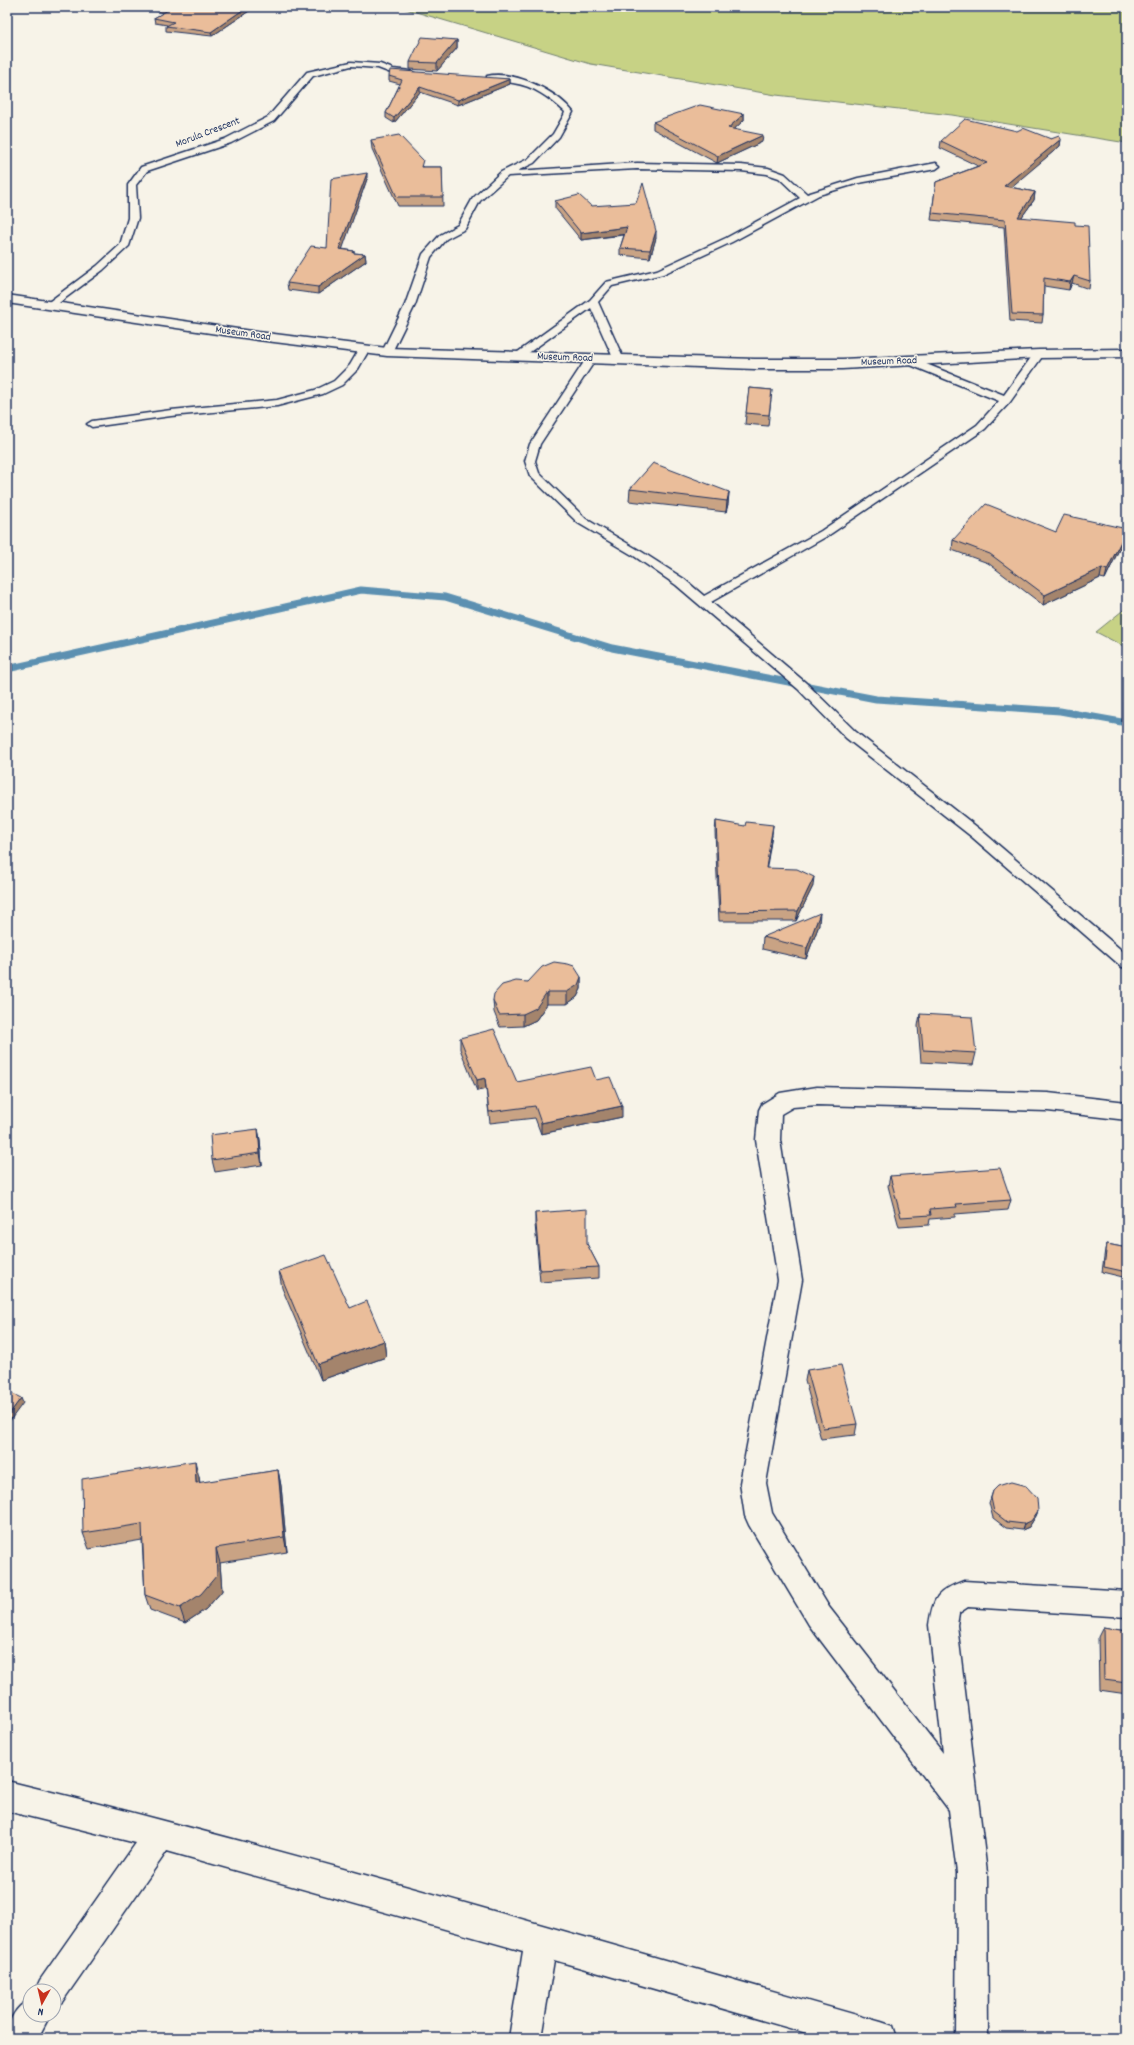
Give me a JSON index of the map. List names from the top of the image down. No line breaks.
{"streets":{"street":["Museum Road"],"lane":["Morula Crescent"]},"crossings":[["Morula Crescent","Museum Road"]],"north":"bottom"}
